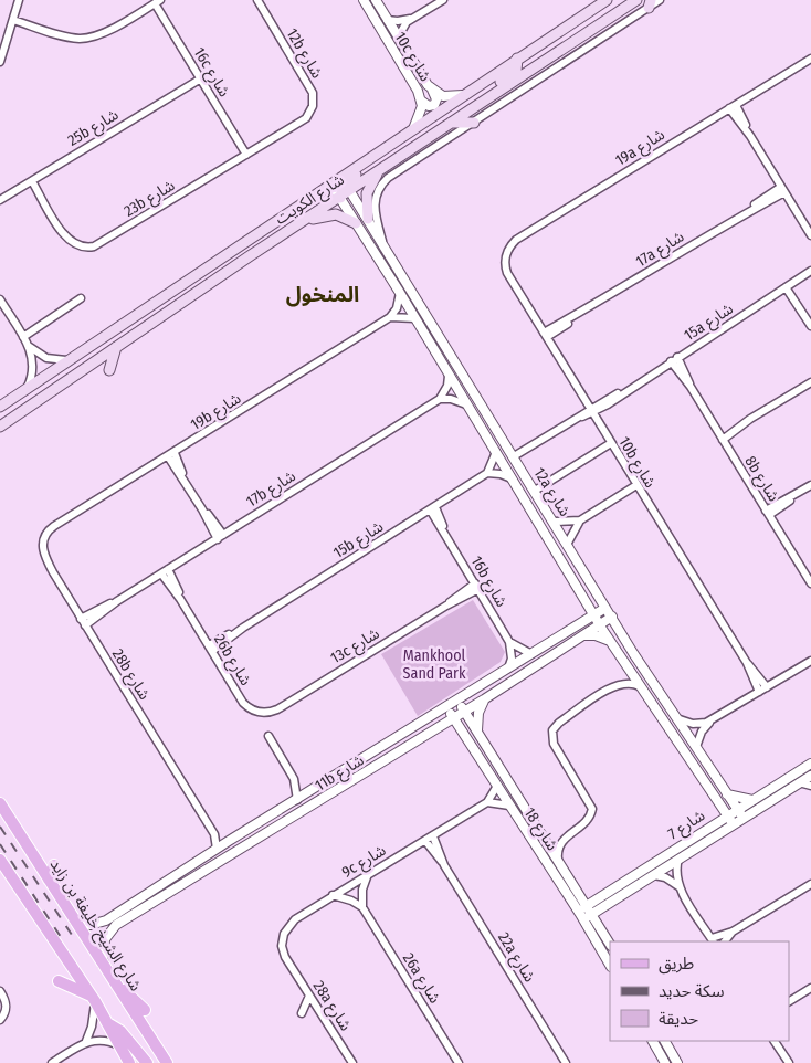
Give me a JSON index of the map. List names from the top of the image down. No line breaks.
{"streets":{"main road":["شارع الكويت","شارع الشيخ خليفة بن زايد"],"street":["12b شارع","10c شارع","16c شارع","25b شارع","19a شارع","23b شارع","17a شارع","15a شارع","19b شارع","10b شارع","8b شارع","17b شارع","12a شارع","15b شارع","16b شارع","13c شارع","26b شارع","28b شارع","11b شارع","شارع 7","شارع 18","9c شارع","22a شارع","26a شارع","28a شارع"]},"crossings":[["12b شارع","23b شارع"],["16c شارع","25b شارع"],["16c شارع","23b شارع"],["25b شارع","23b شارع"],["19a شارع","10b شارع"],["شارع الكويت","12a شارع"],["17a شارع","10b شارع"],["15a شارع","10b شارع"],["15a شارع","8b شارع"],["15a شارع","12a شارع"],["19b شارع","28b شارع"],["17b شارع","26b شارع"],["17b شارع","28b شارع"],["12a شارع","11b شارع"],["12a شارع","شارع 7"],["15b شارع","16b شارع"],["15b شارع","26b شارع"],["16b شارع","13c شارع"],["13c شارع","26b شارع"],["28b شارع","11b شارع"],["11b شارع","شارع 18"],["11b شارع","شارع الشيخ خليفة بن زايد"],["شارع 7","شارع 18"],["شارع 18","9c شارع"],["9c شارع","22a شارع"],["9c شارع","28a شارع"]],"districts":["المنخول"],"parks":["Mankhool Sand Park"],"legend":["طريق","سكة حديد","حديقة"]}
